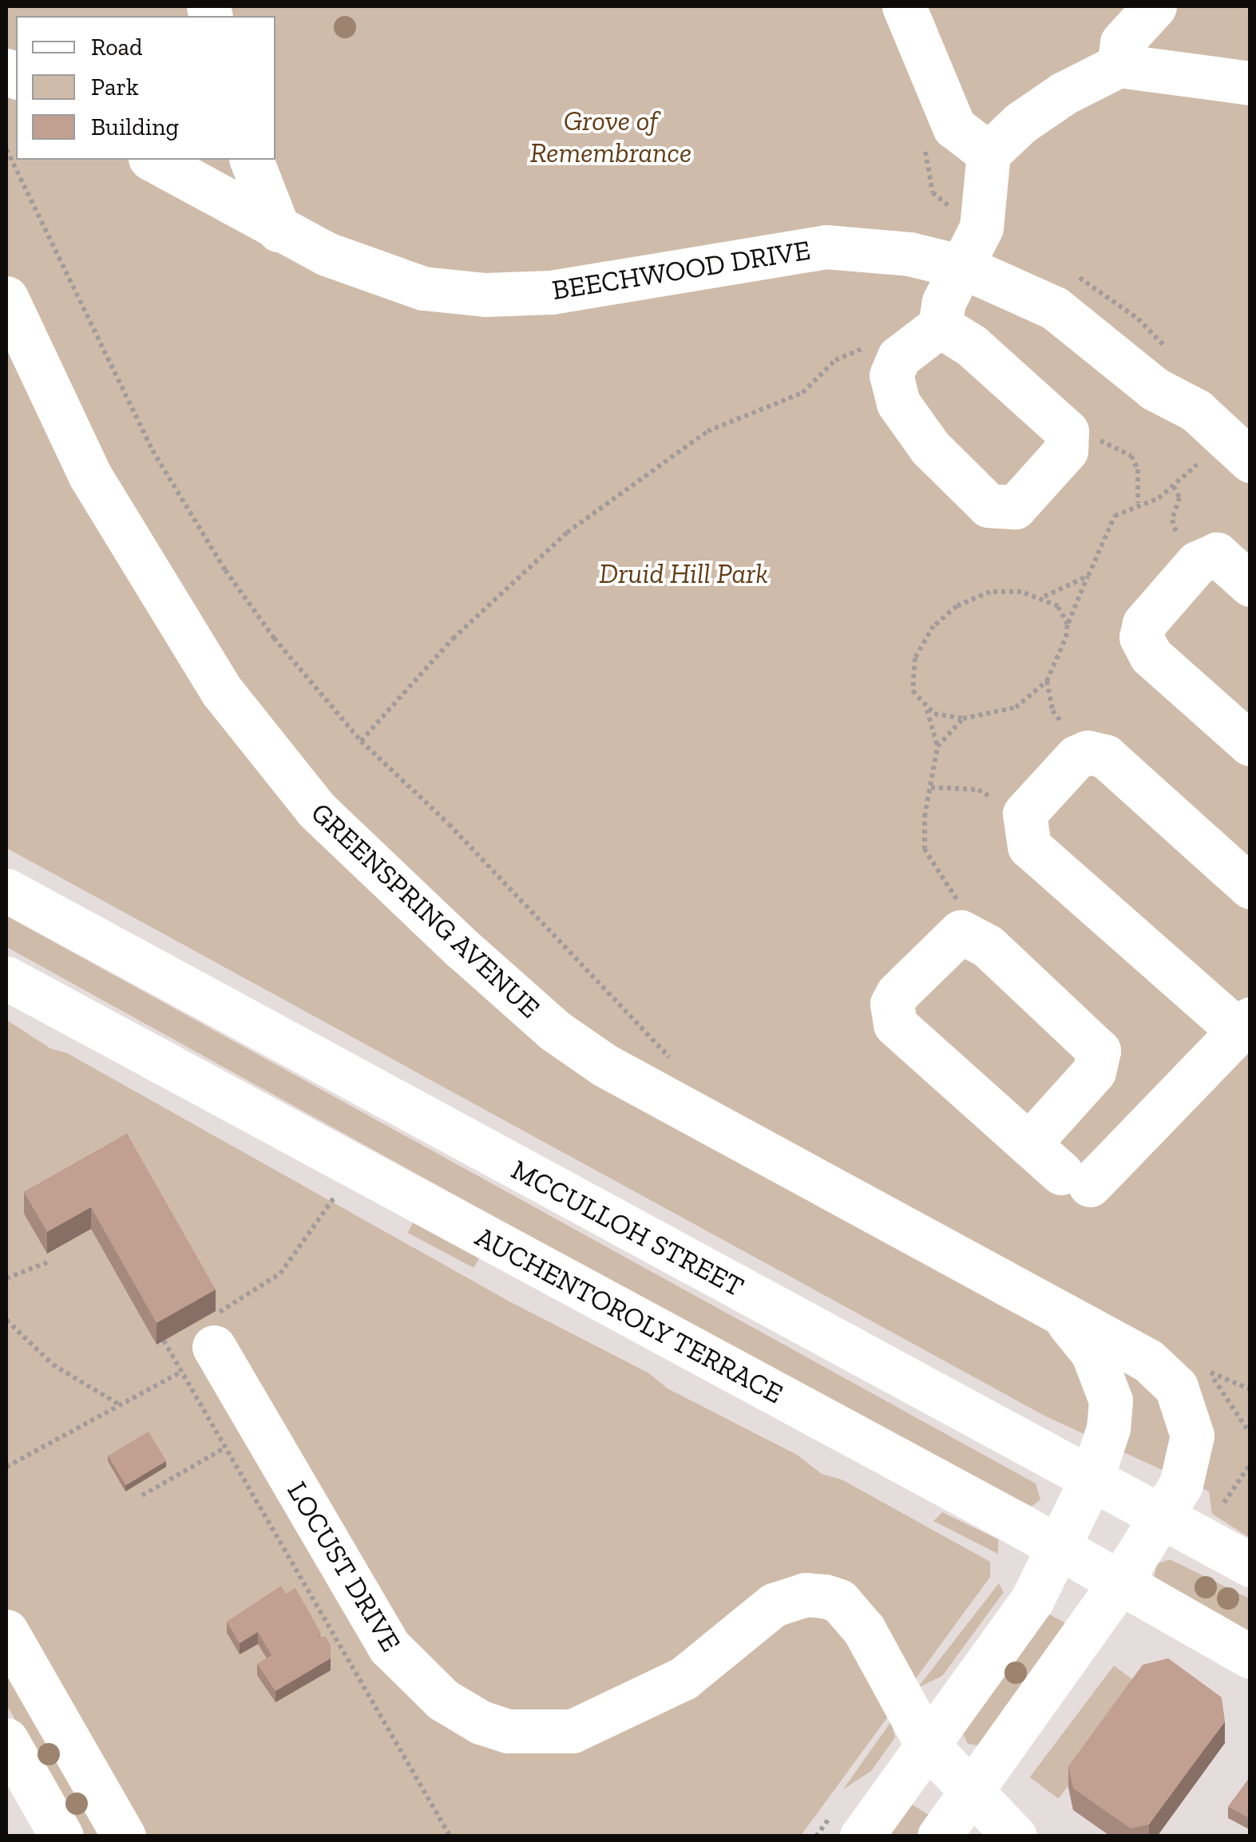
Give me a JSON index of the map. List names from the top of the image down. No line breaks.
{"streets":{"street":["BEECHWOOD DRIVE","GREENSPRING AVENUE","MCCULLOH STREET","AUCHENTOROLY TERRACE","LOCUST DRIVE"]},"crossings":[["GREENSPRING AVENUE","MCCULLOH STREET"],["GREENSPRING AVENUE","AUCHENTOROLY TERRACE"],["GREENSPRING AVENUE","LOCUST DRIVE"]],"parks":["Grove of Remembrance","Druid Hill Park"],"legend":["Road","Park","Building"]}
